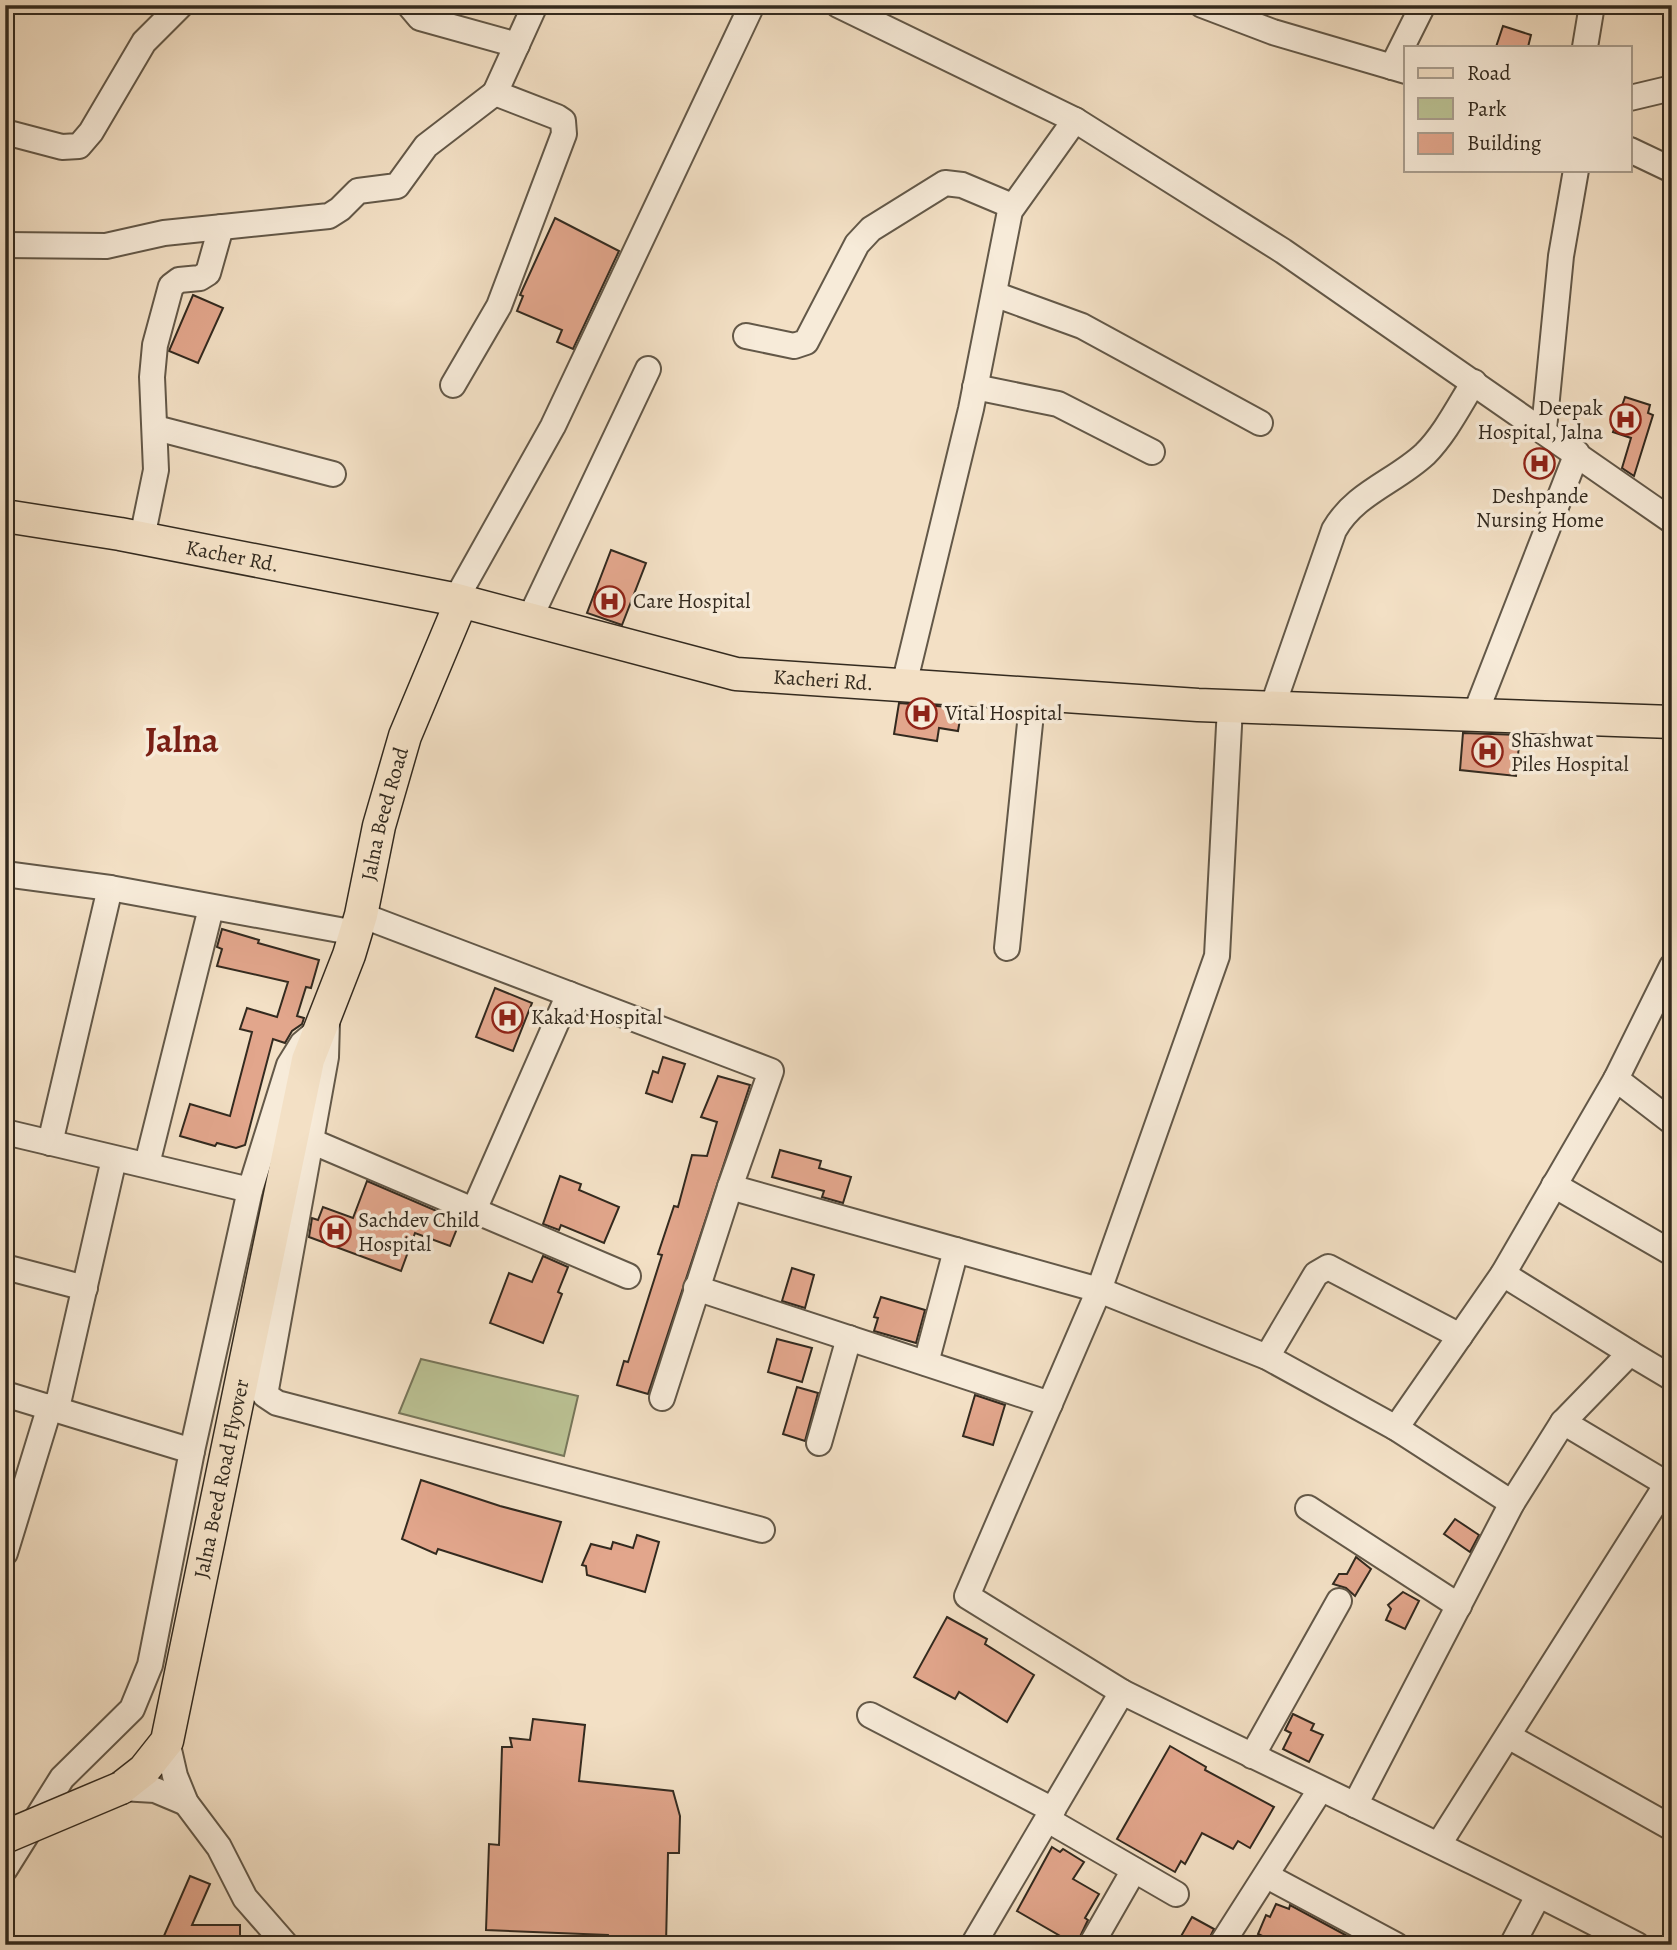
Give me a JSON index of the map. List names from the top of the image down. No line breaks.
{"streets":{"main road":["Kacher Rd.","Kacheri Rd.","Jalna Beed Road","Jalna Beed Road Flyover"]},"crossings":[["Kacher Rd.","Kacheri Rd."],["Kacher Rd.","Jalna Beed Road"],["Kacheri Rd.","Jalna Beed Road"],["Jalna Beed Road","Jalna Beed Road Flyover"]],"districts":["Jalna"],"places":{"hospital":["Deepak Hospital, Jalna","Deshpande Nursing Home","Care Hospital","Vital Hospital","Shashwat Piles Hospital","Kakad Hospital","Sachdev Child Hospital"]},"legend":["Road","Park","Building"]}
